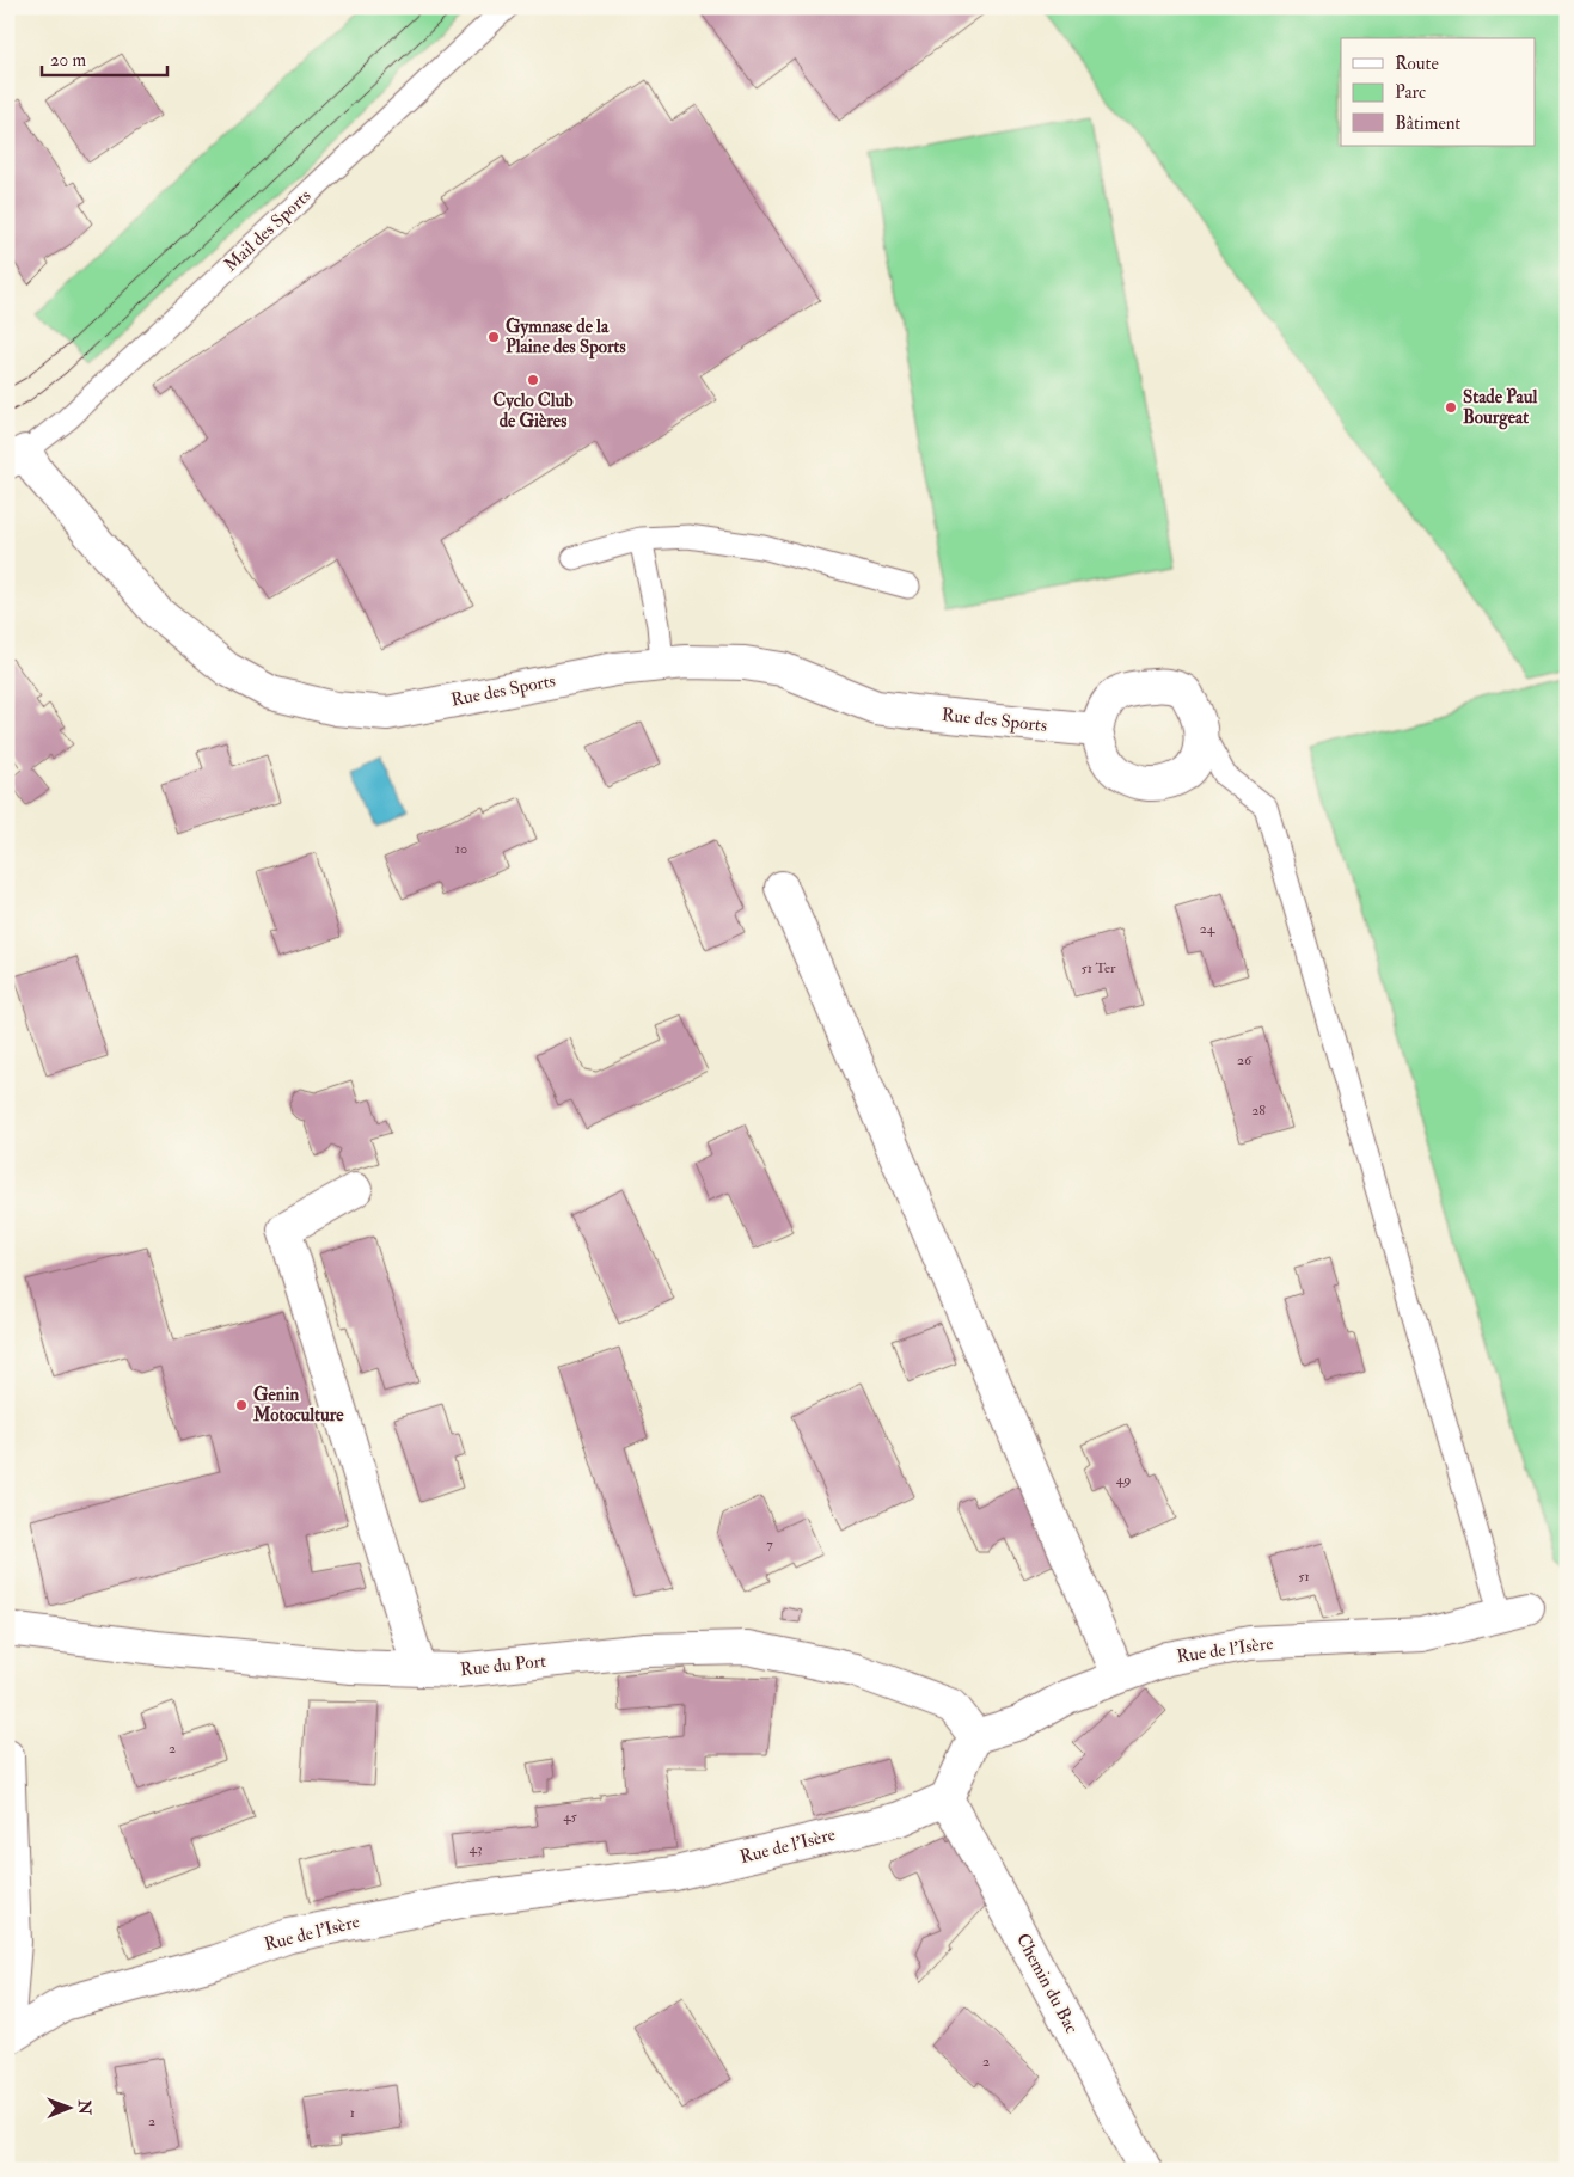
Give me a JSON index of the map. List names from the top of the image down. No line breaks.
{"streets":{"street":["Rue des Sports","Rue de l'Isère","Rue du Port","Chemin du Bac"],"lane":["Mail des Sports"]},"crossings":[["Mail des Sports","Rue des Sports"],["Rue de l'Isère","Rue du Port"],["Rue de l'Isère","Chemin du Bac"]],"places":["Gymnase de la Plaine des Sports","Cyclo Club de Gières","Stade Paul Bourgeat","Genin Motoculture"],"house_numbers":["10","24","51 Ter","26","28","49","7","51","2","45","43","2","1","2"],"legend":["Route","Parc","Bâtiment"],"scale_bar":"20 m","north":"right"}
